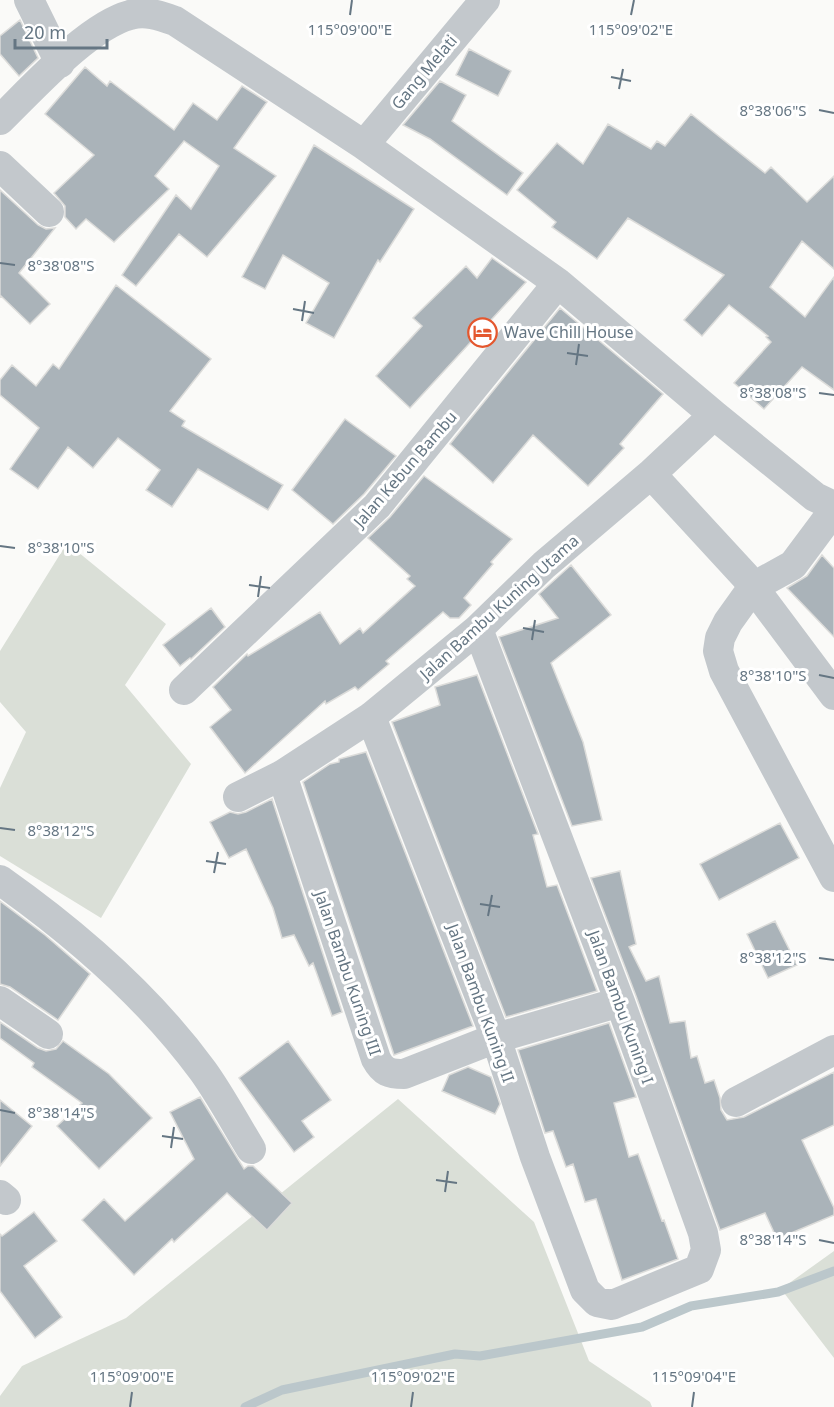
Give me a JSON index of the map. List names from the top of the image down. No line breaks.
{"streets":{"street":["Gang Melati","Jalan Kebun Bambu","Jalan Bambu Kuning Utama","Jalan Bambu Kuning III","Jalan Bambu Kuning II","Jalan Bambu Kuning I"]},"crossings":[["Jalan Bambu Kuning Utama","Jalan Bambu Kuning III"],["Jalan Bambu Kuning Utama","Jalan Bambu Kuning II"],["Jalan Bambu Kuning Utama","Jalan Bambu Kuning I"],["Jalan Bambu Kuning III","Jalan Bambu Kuning II"],["Jalan Bambu Kuning III","Jalan Bambu Kuning I"],["Jalan Bambu Kuning II","Jalan Bambu Kuning I"]],"places":{"hotel":["Wave Chill House"]},"scale_bar":"20 m","coordinates":["115°09'00\"E","115°09'02\"E","8°38'06\"S","8°38'08\"S","8°38'10\"S","8°38'12\"S","8°38'14\"S","115°09'04\"E"]}
